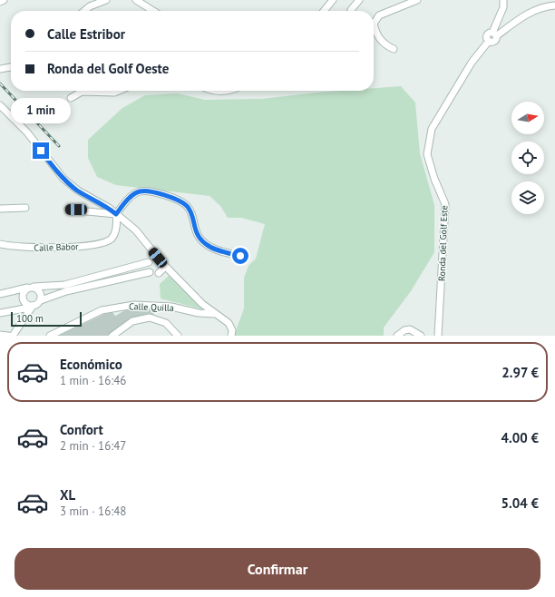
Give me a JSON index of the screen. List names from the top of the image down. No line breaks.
{"streets":{"street":["Ronda del Golf Este","Calle Babor","Calle Quilla"]},"scale_bar":"100 m","north":"right","page":{"banner":["Calle Estribor","Ronda del Golf Oeste"],"bubble":"1 min","scale":"100 m","list":[{"name":"Económico","note":"1 min · 16:46","value":"2.97 €"},{"name":"Confort","note":"2 min · 16:47","value":"4.00 €"},{"name":"XL","note":"3 min · 16:48","value":"5.04 €"}],"buttons":"Confirmar"}}
